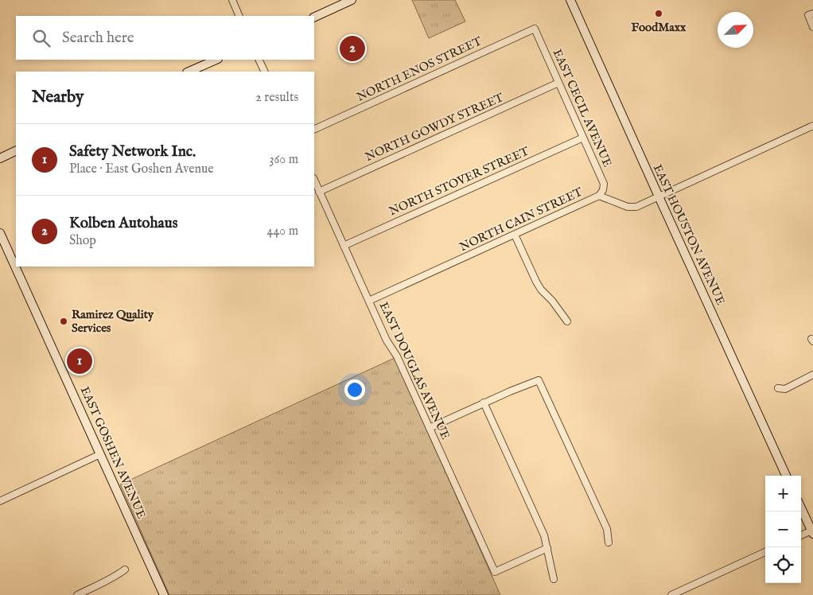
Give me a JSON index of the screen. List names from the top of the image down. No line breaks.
{"streets":{"main road":["EAST HOUSTON AVENUE","EAST GOSHEN AVENUE"],"street":["NORTH ENOS STREET","EAST CECIL AVENUE","NORTH GOWDY STREET","NORTH STOVER STREET","NORTH CAIN STREET","EAST DOUGLAS AVENUE"]},"crossings":[["NORTH ENOS STREET","EAST CECIL AVENUE"],["EAST CECIL AVENUE","NORTH GOWDY STREET"],["EAST CECIL AVENUE","NORTH STOVER STREET"],["EAST CECIL AVENUE","NORTH CAIN STREET"],["NORTH GOWDY STREET","EAST DOUGLAS AVENUE"],["NORTH STOVER STREET","EAST DOUGLAS AVENUE"],["NORTH CAIN STREET","EAST HOUSTON AVENUE"],["NORTH CAIN STREET","EAST DOUGLAS AVENUE"]],"places":["FoodMaxx","Ramirez Quality Services"],"north":"top right","page":{"search":"Search here","pins":["2","1"],"heading":["Nearby","2 results"],"list":[{"mark":"1","name":"Safety Network Inc.","note":"Place · East Goshen Avenue","value":"360 m"},{"mark":"2","name":"Kolben Autohaus","note":"Shop","value":"440 m"}],"map_buttons":["+","−"]}}
